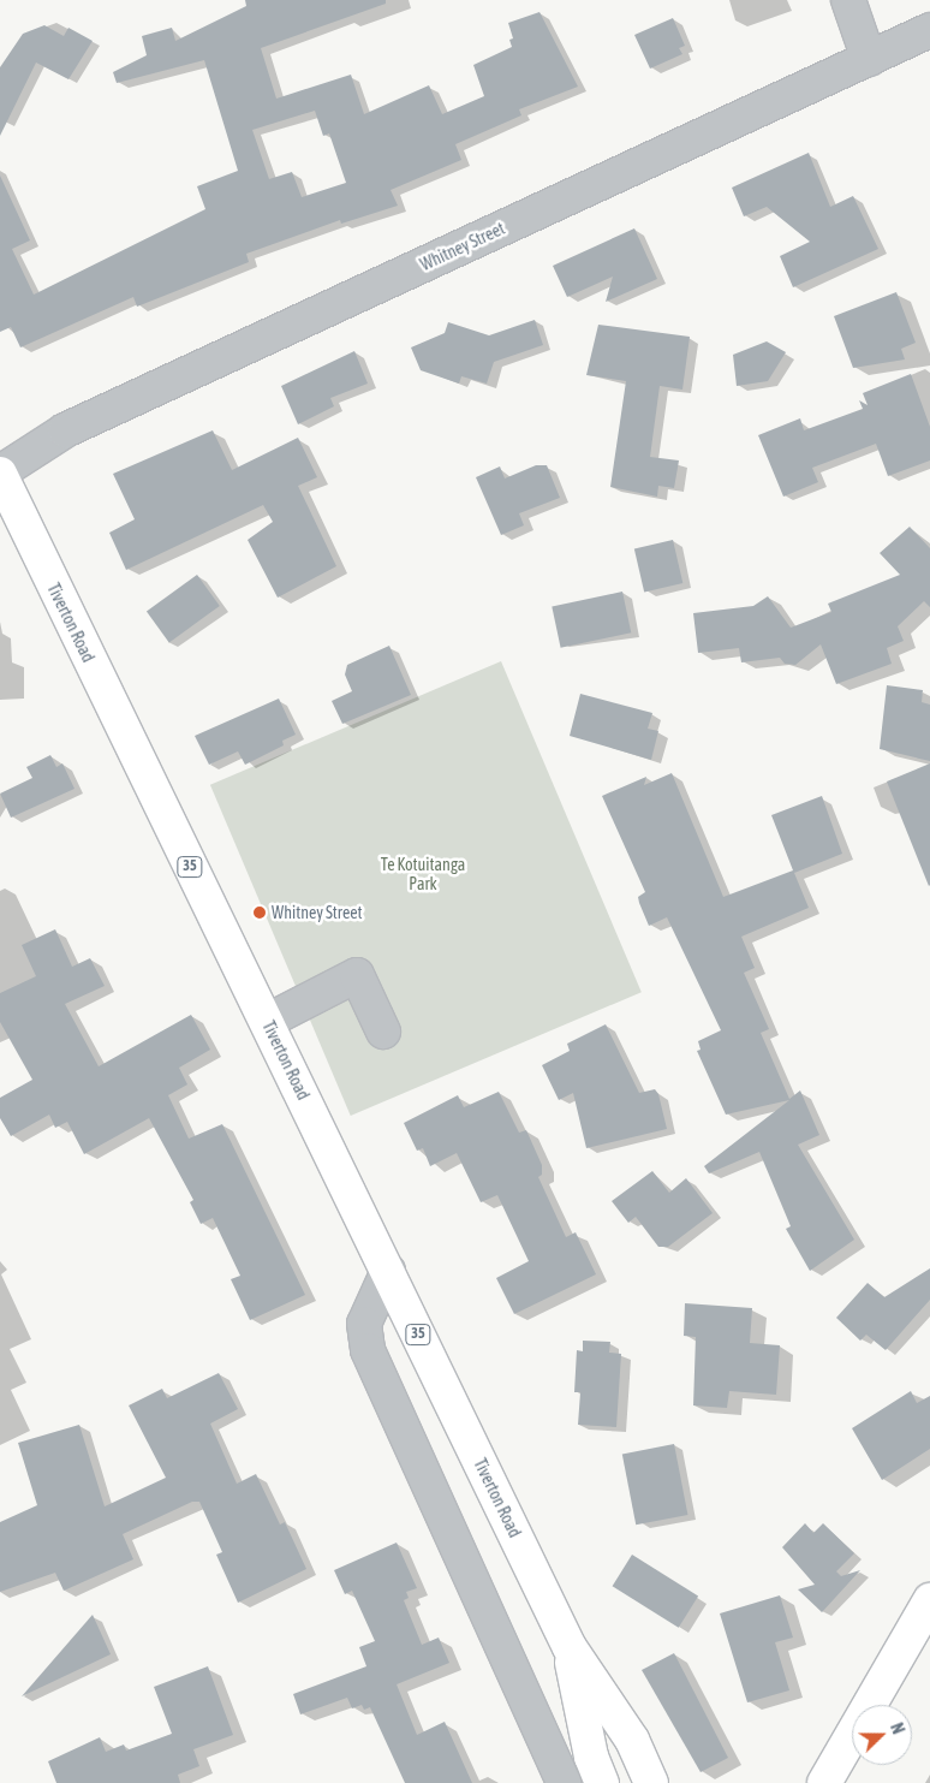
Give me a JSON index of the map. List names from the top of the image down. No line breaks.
{"streets":{"main road":["Tiverton Road","35"],"street":["Whitney Street"]},"crossings":[["Whitney Street","Tiverton Road"]],"parks":["Te Kotuitanga Park"],"places":["Whitney Street"],"north":"right"}
